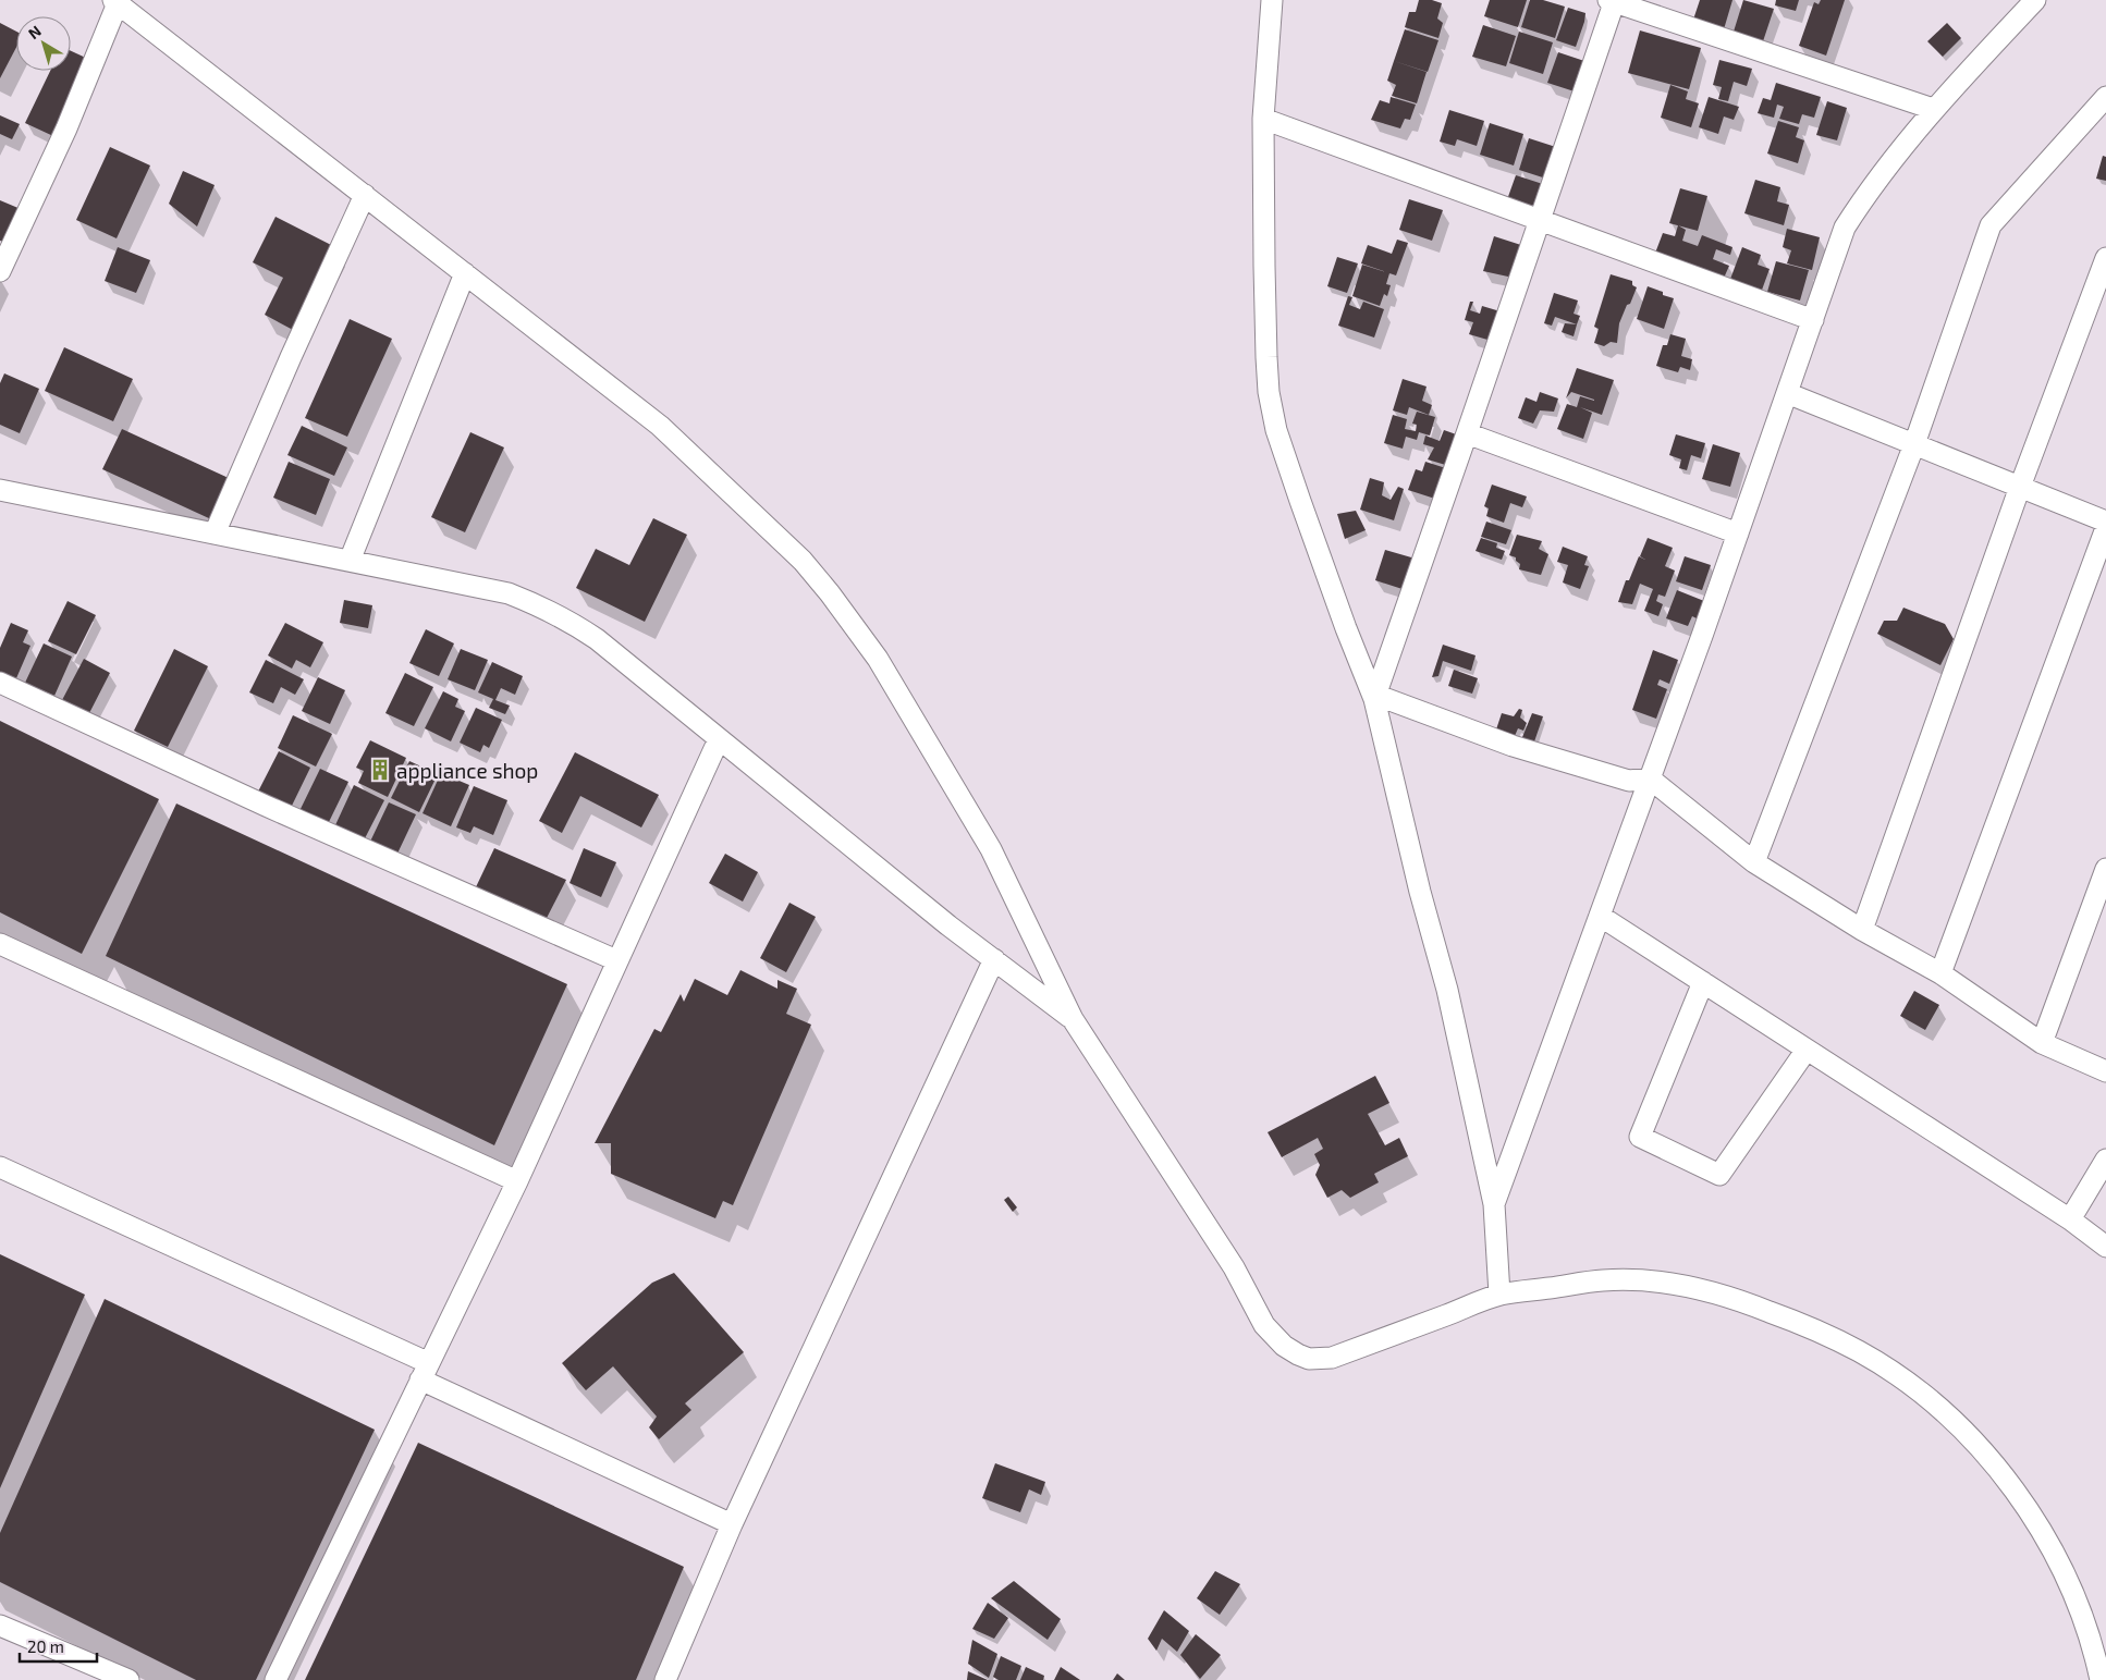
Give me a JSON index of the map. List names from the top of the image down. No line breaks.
{"places":{"building":["appliance shop"]},"scale_bar":"20 m","north":"top left"}
